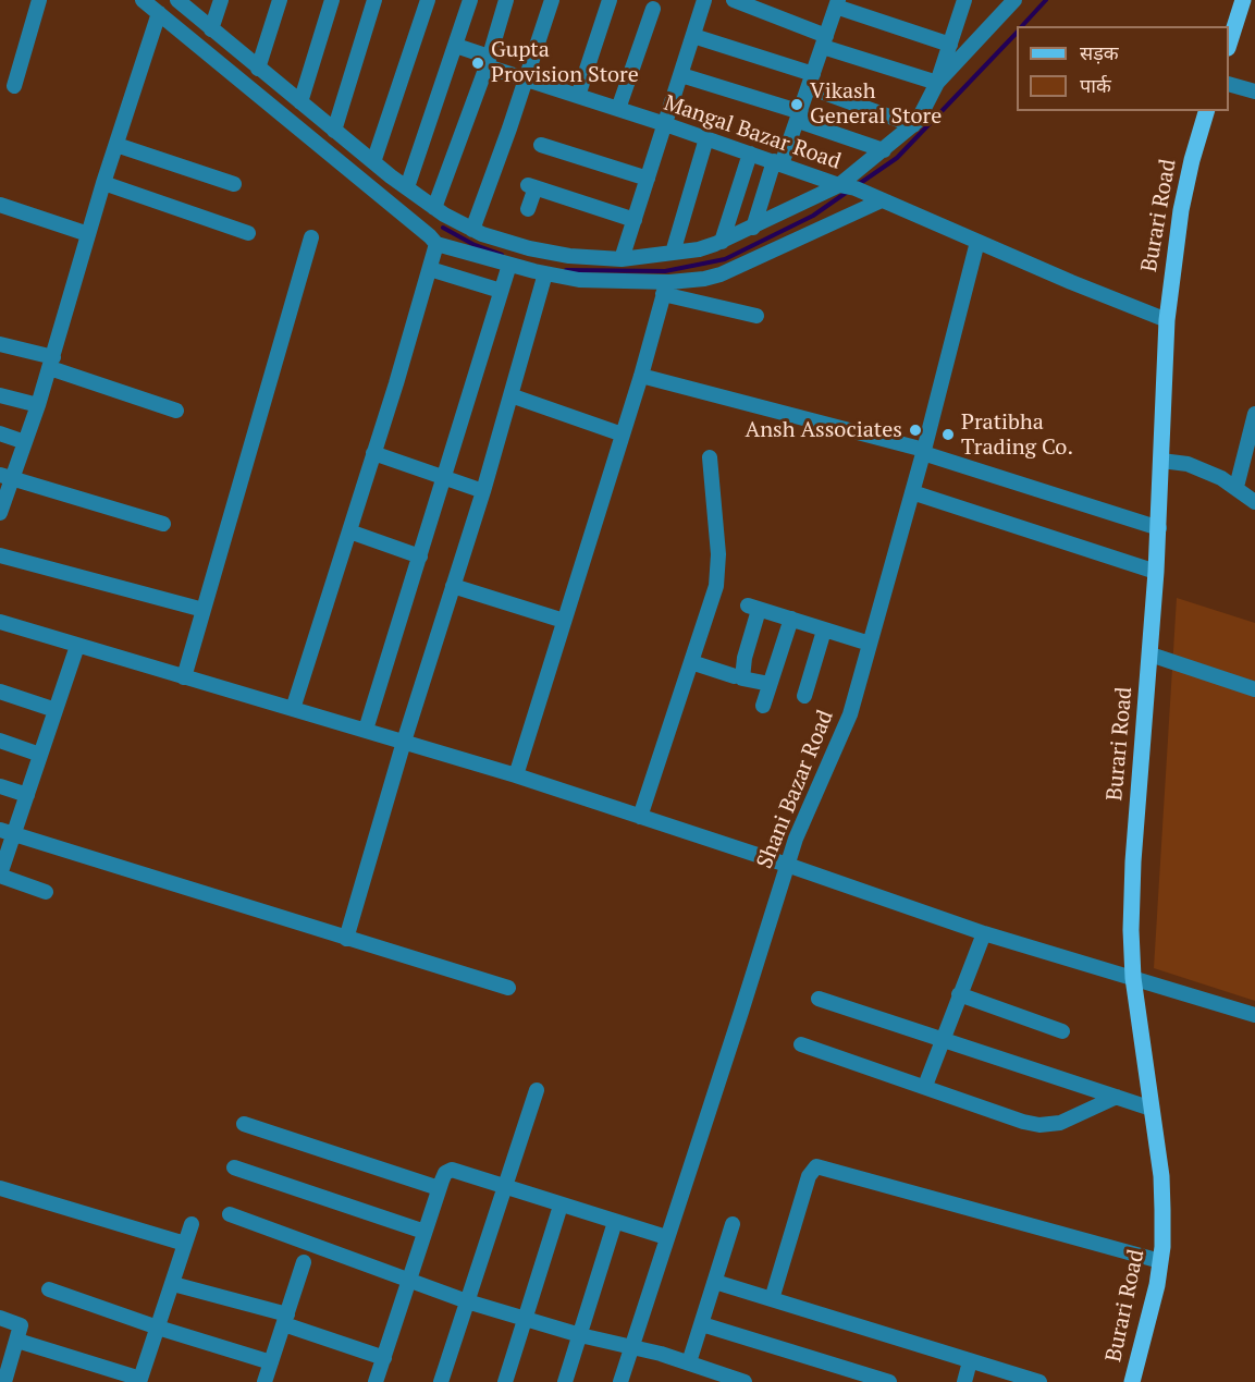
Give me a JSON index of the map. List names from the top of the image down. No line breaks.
{"streets":{"main road":["Burari Road"],"street":["Mangal Bazar Road","Shani Bazar Road"]},"crossings":[["Mangal Bazar Road","Burari Road"],["Mangal Bazar Road","Shani Bazar Road"]],"places":["Gupta Provision Store","Vikash General Store","Ansh Associates","Pratibha Trading Co."],"legend":["सड़क","पार्क"]}
